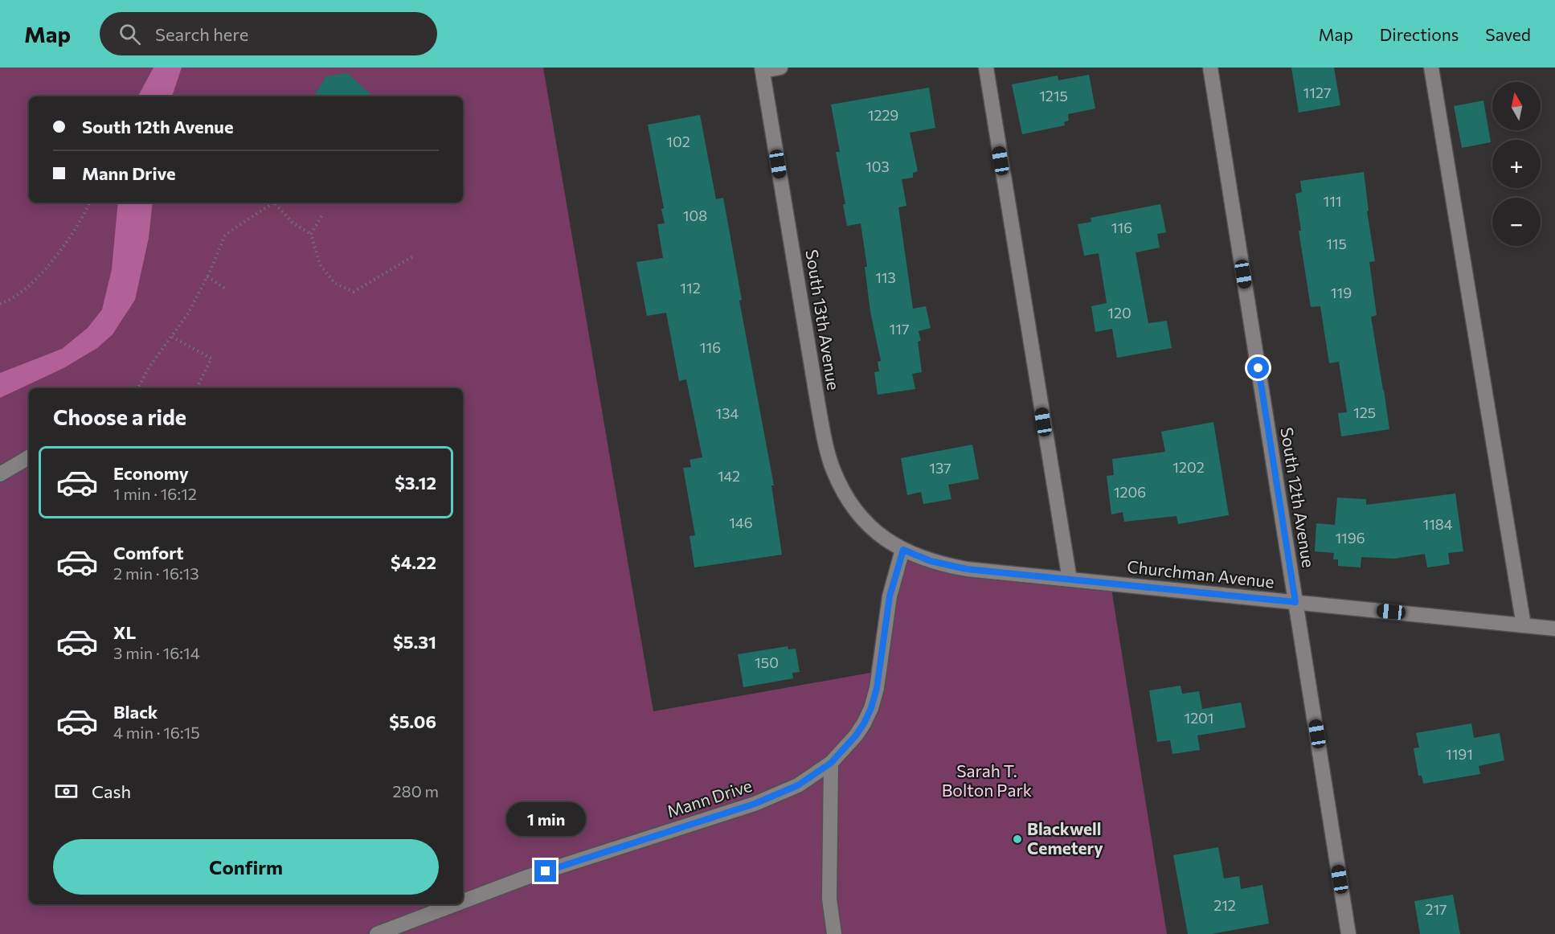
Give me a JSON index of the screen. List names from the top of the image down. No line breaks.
{"streets":{"street":["South 13th Avenue","South 12th Avenue","Churchman Avenue","Mann Drive"]},"crossings":[["South 13th Avenue","Churchman Avenue"],["South 13th Avenue","Mann Drive"],["South 12th Avenue","Churchman Avenue"],["Churchman Avenue","Mann Drive"]],"parks":["Sarah T. Bolton Park"],"places":["Blackwell Cemetery"],"house_numbers":["1127","1215","1229","102","103","111","108","116","115","113","112","119","120","117","116","125","134","1202","137","142","1206","146","1184","1196","150","1201","1191","212","217"],"north":"top","page":{"header":"Map","search":"Search here","nav":["Map","Directions","Saved"],"map_buttons":["+","−"],"banner":["South 12th Avenue","Mann Drive"],"heading":"Choose a ride","list":[{"name":"Economy","note":"1 min · 16:12","value":"$3.12"},{"name":"Comfort","note":"2 min · 16:13","value":"$4.22"},{"name":"XL","note":"3 min · 16:14","value":"$5.31"},{"name":"Black","note":"4 min · 16:15","value":"$5.06"}],"pay":["Cash","280 m"],"bubble":"1 min","buttons":"Confirm"}}
